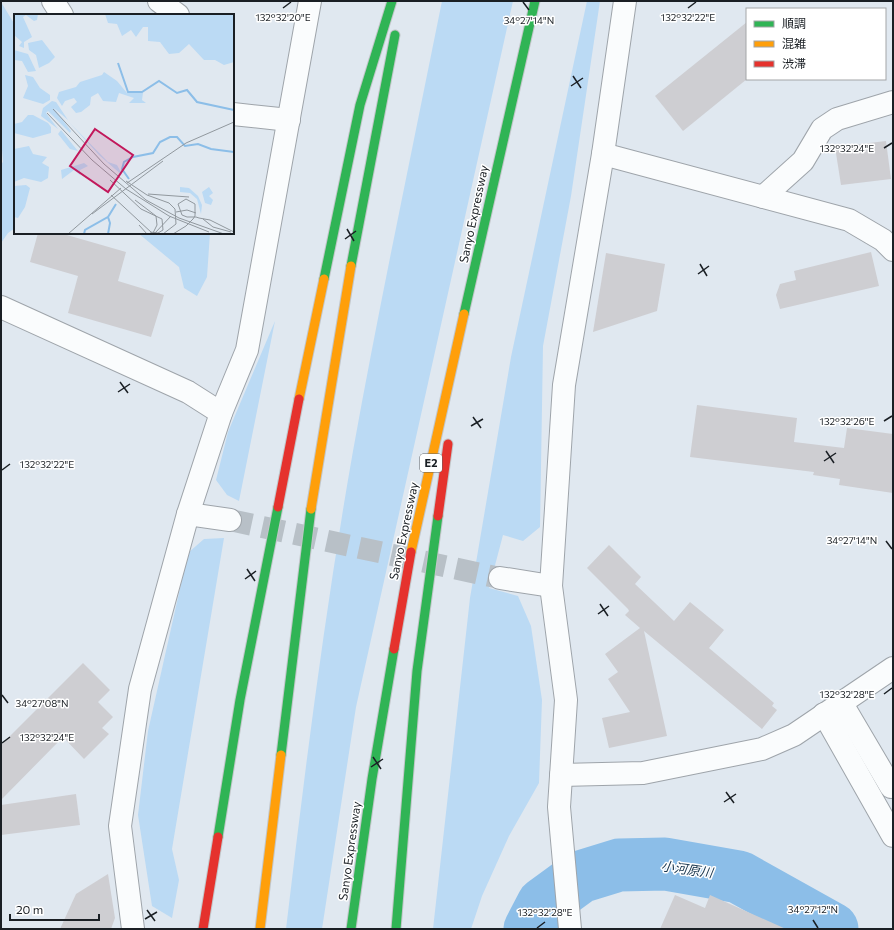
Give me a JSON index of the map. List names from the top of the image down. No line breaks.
{"streets":{"highway":["Sanyo Expressway","E2"]},"water":["小河原川"],"legend":["順調","混雑","渋滞"],"scale_bar":"20 m","coordinates":["132°32'20\"E","132°32'22\"E","34°27'14\"N","132°32'24\"E","132°32'26\"E","132°32'28\"E","34°27'08\"N","34°27'12\"N"]}
